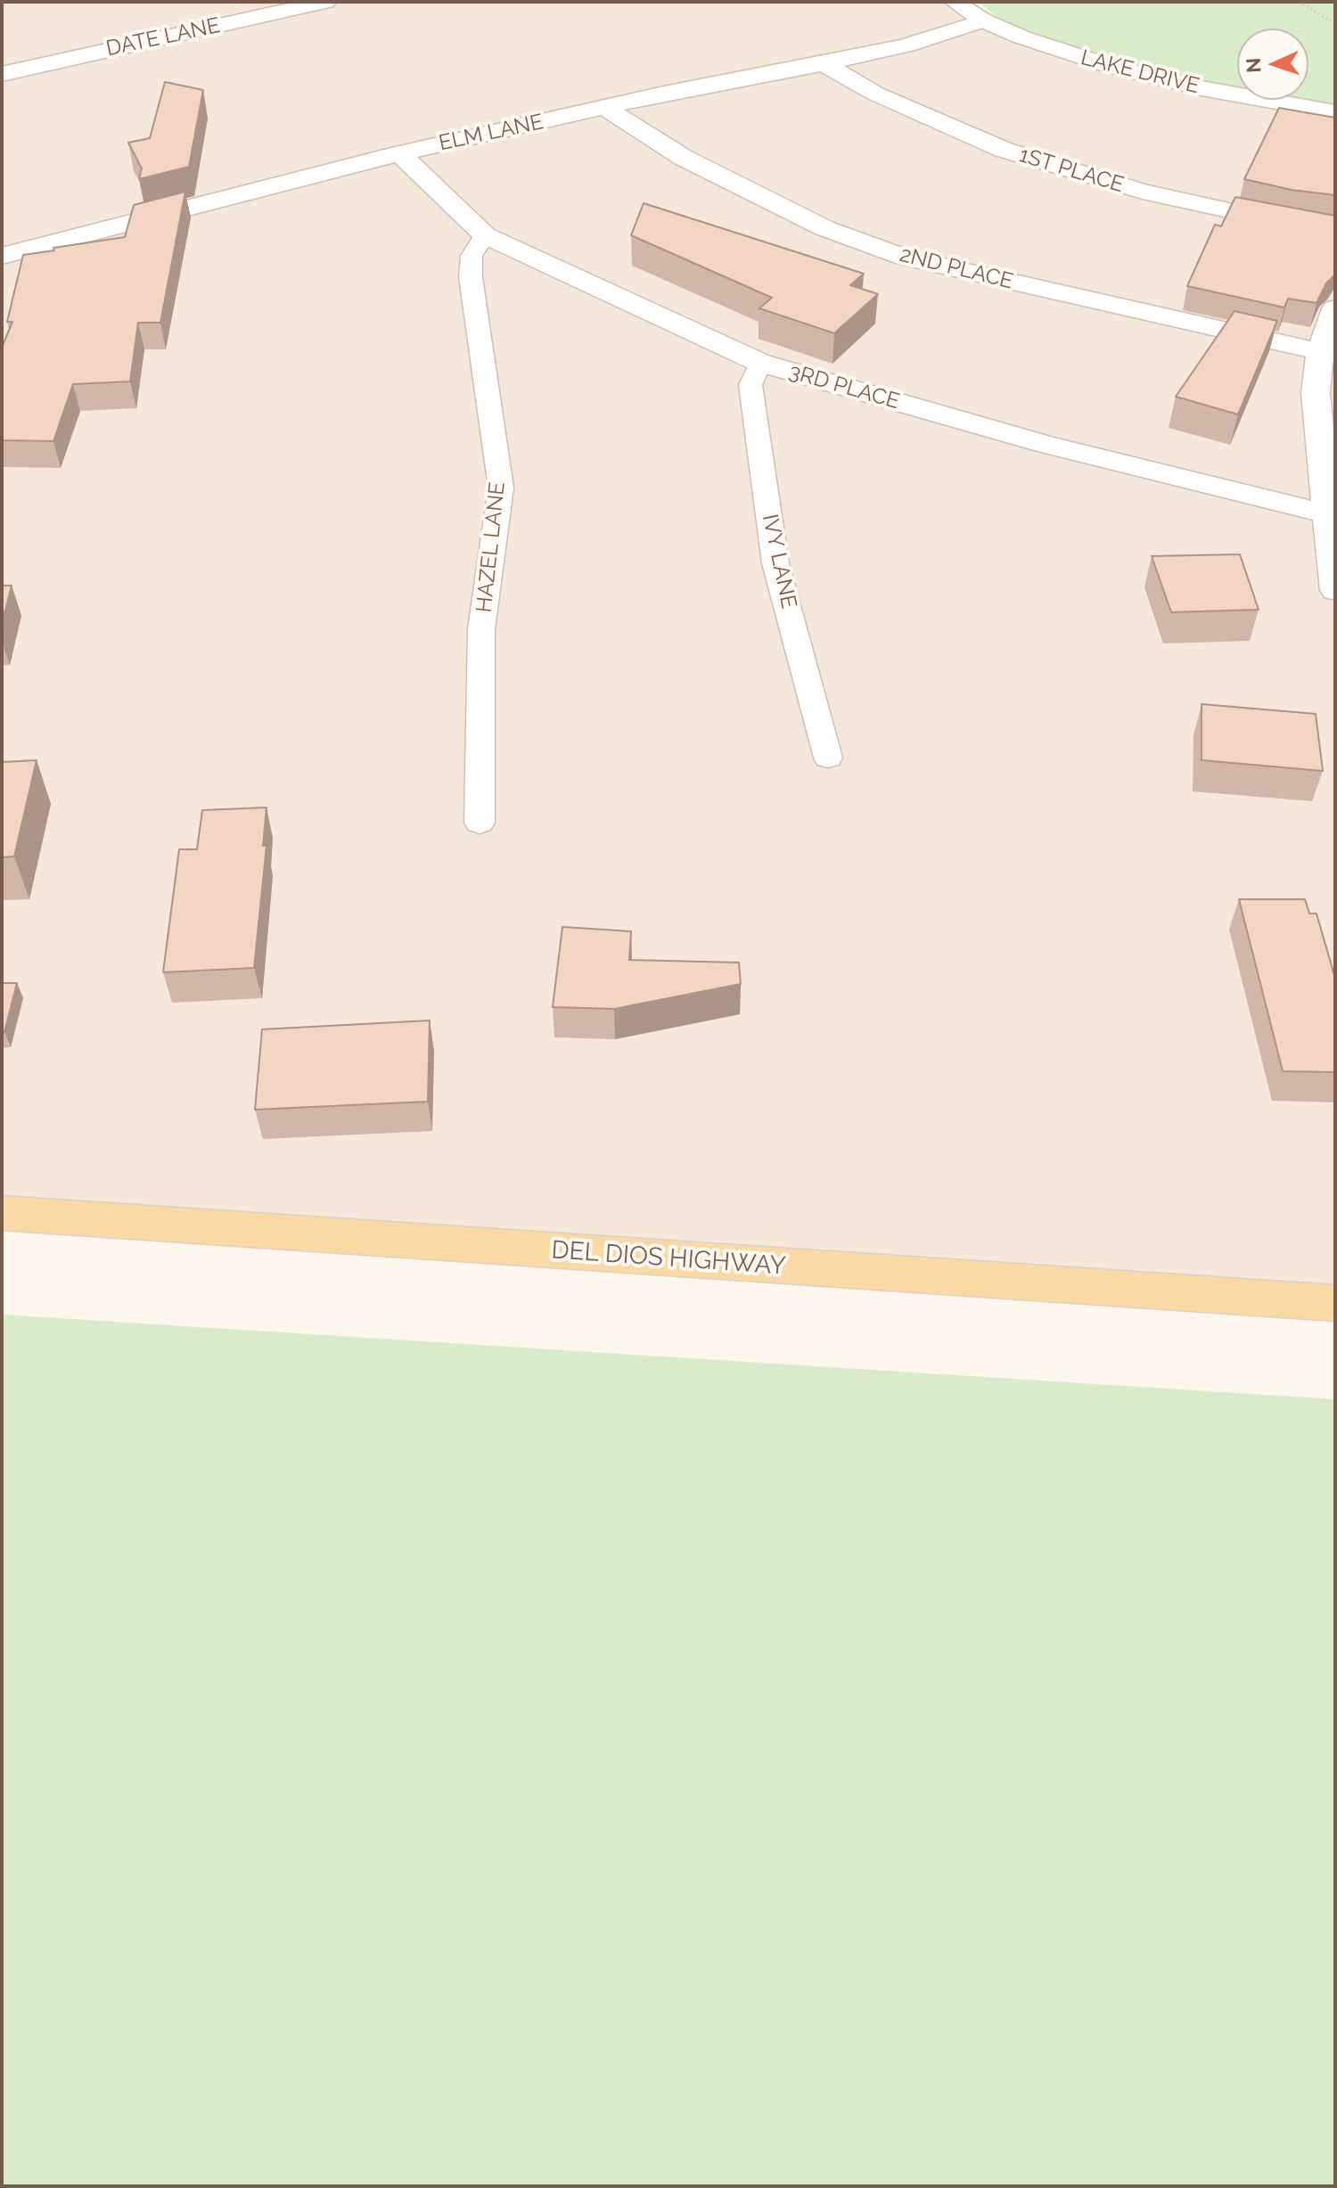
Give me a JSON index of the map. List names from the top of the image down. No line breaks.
{"streets":{"main road":["DEL DIOS HIGHWAY"],"street":["DATE LANE","LAKE DRIVE","ELM LANE","1ST PLACE","2ND PLACE","3RD PLACE"],"lane":["HAZEL LANE","IVY LANE"]},"crossings":[["LAKE DRIVE","ELM LANE"],["ELM LANE","1ST PLACE"],["ELM LANE","2ND PLACE"],["ELM LANE","3RD PLACE"],["3RD PLACE","HAZEL LANE"],["3RD PLACE","IVY LANE"]],"north":"left"}
